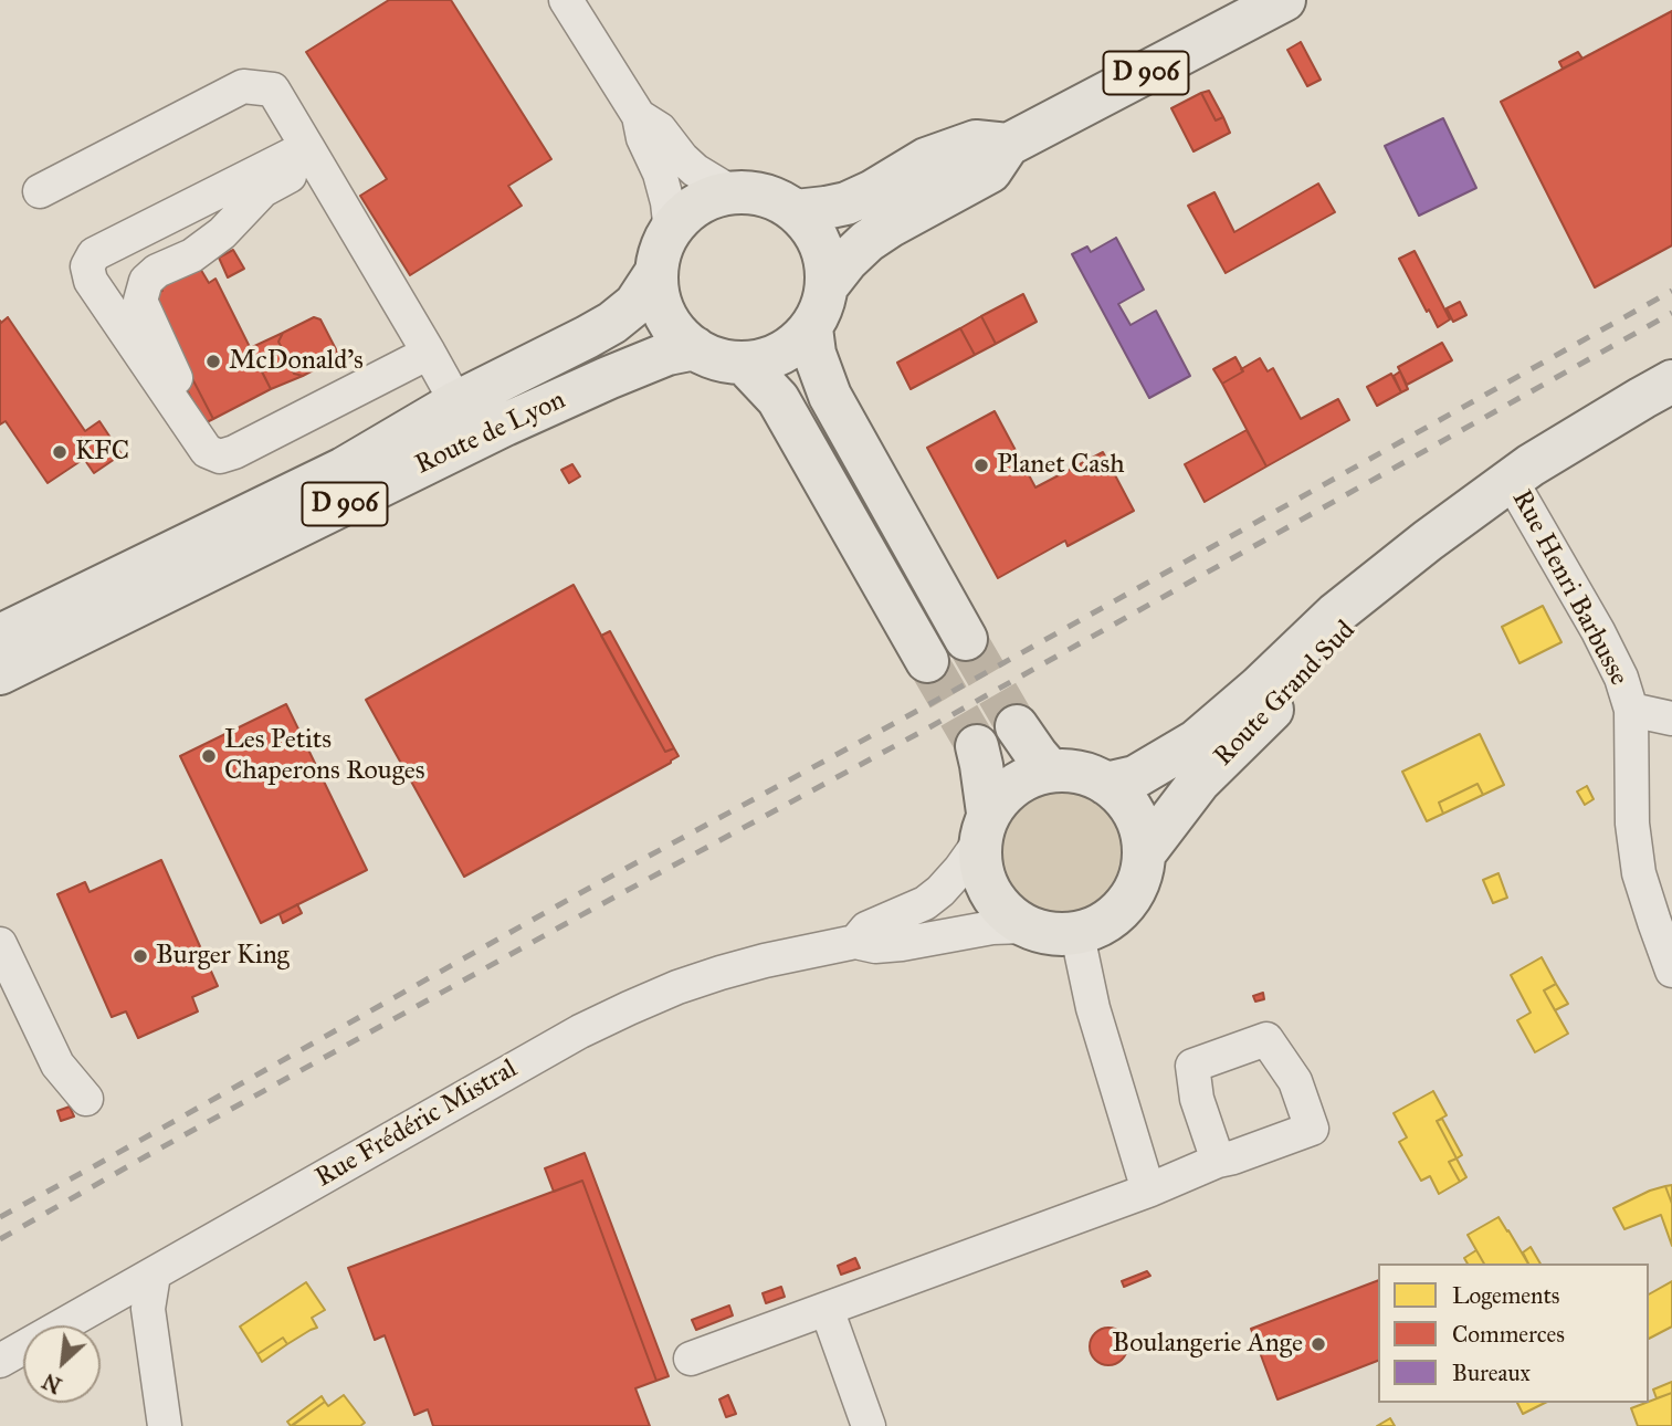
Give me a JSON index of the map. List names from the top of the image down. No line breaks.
{"streets":{"main road":["D 906","Route de Lyon","Route Grand Sud"],"street":["Rue Henri Barbusse","Rue Frédéric Mistral"]},"crossings":[["D 906","Route de Lyon"],["Rue Henri Barbusse","Route Grand Sud"],["Route Grand Sud","Rue Frédéric Mistral"]],"places":["McDonald's","KFC","Planet Cash","Les Petits Chaperons Rouges","Burger King","Boulangerie Ange"],"legend":["Logements","Commerces","Bureaux"],"north":"bottom left"}
